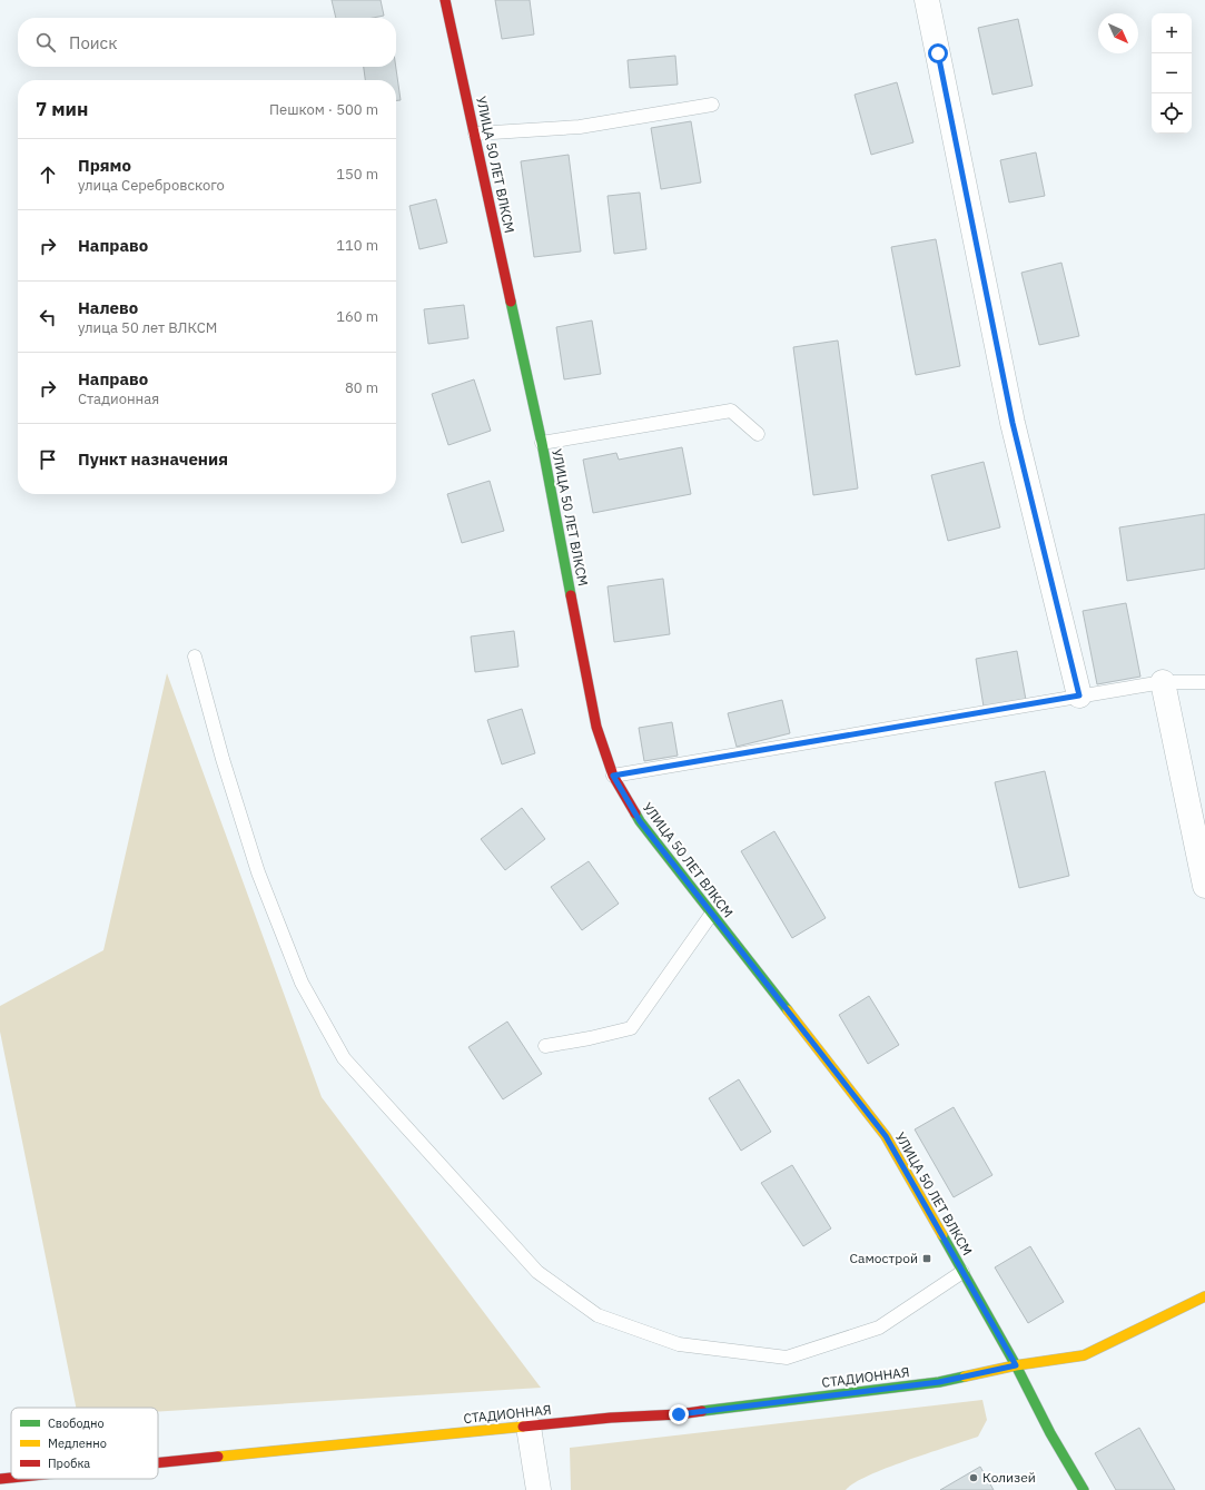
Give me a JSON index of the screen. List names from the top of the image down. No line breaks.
{"streets":{"main road":["УЛИЦА 50 ЛЕТ ВЛКСМ","СТАДИОННАЯ"]},"crossings":[["УЛИЦА 50 ЛЕТ ВЛКСМ","СТАДИОННАЯ"]],"places":{"transit":["Самострой"],"other":["Колизей"]},"legend":["Свободно","Медленно","Пробка"],"north":"bottom right","page":{"map_buttons":["+","−"],"search":"Поиск","heading":["7 мин","Пешком · 500 m"],"list":[["Прямо","улица Серебровского","150 m"],["Направо","110 m"],["Налево","улица 50 лет ВЛКСМ","160 m"],["Направо","Стадионная","80 m"],"Пункт назначения"]}}
